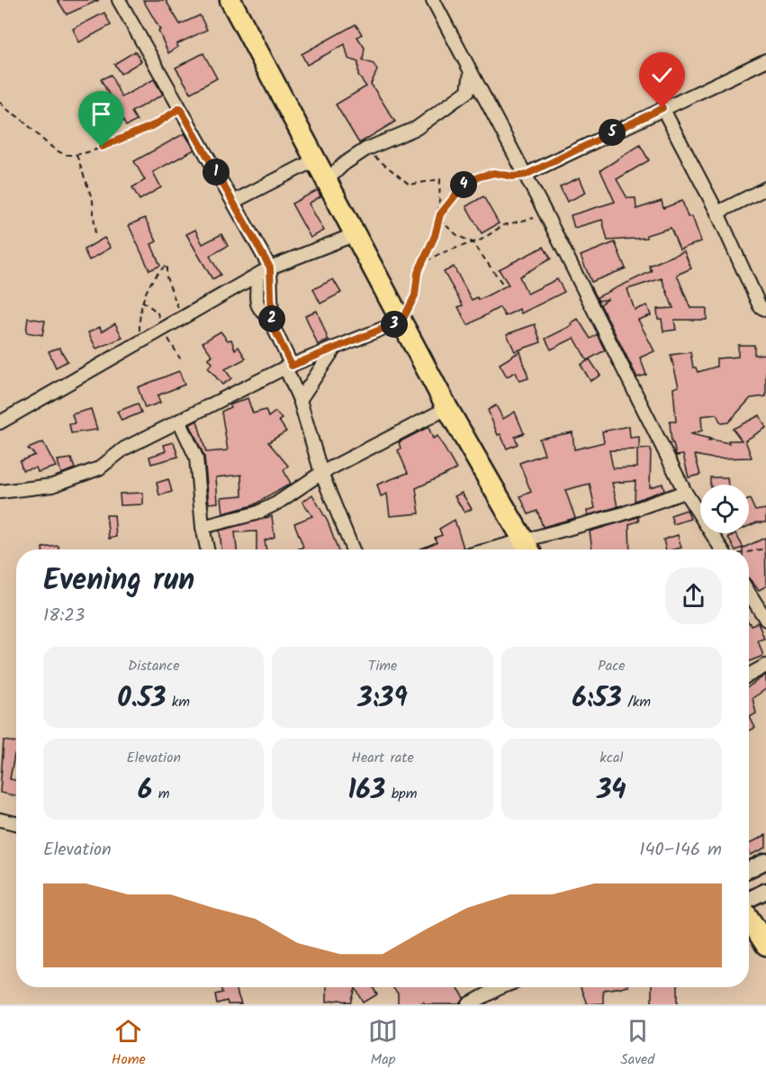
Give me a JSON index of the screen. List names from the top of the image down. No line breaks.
{"page":{"pins":["5","1","4","2","3"],"heading":["Evening run","18:23"],"stats":[["Distance","0.53 km"],["Time","3:39"],["Pace","6:53 /km"],["Elevation","6 m"],["Heart rate","163 bpm"],["kcal","34"]],"chart":["Elevation","140–146 m"],"tabs":["Home","Map","Saved"]}}
